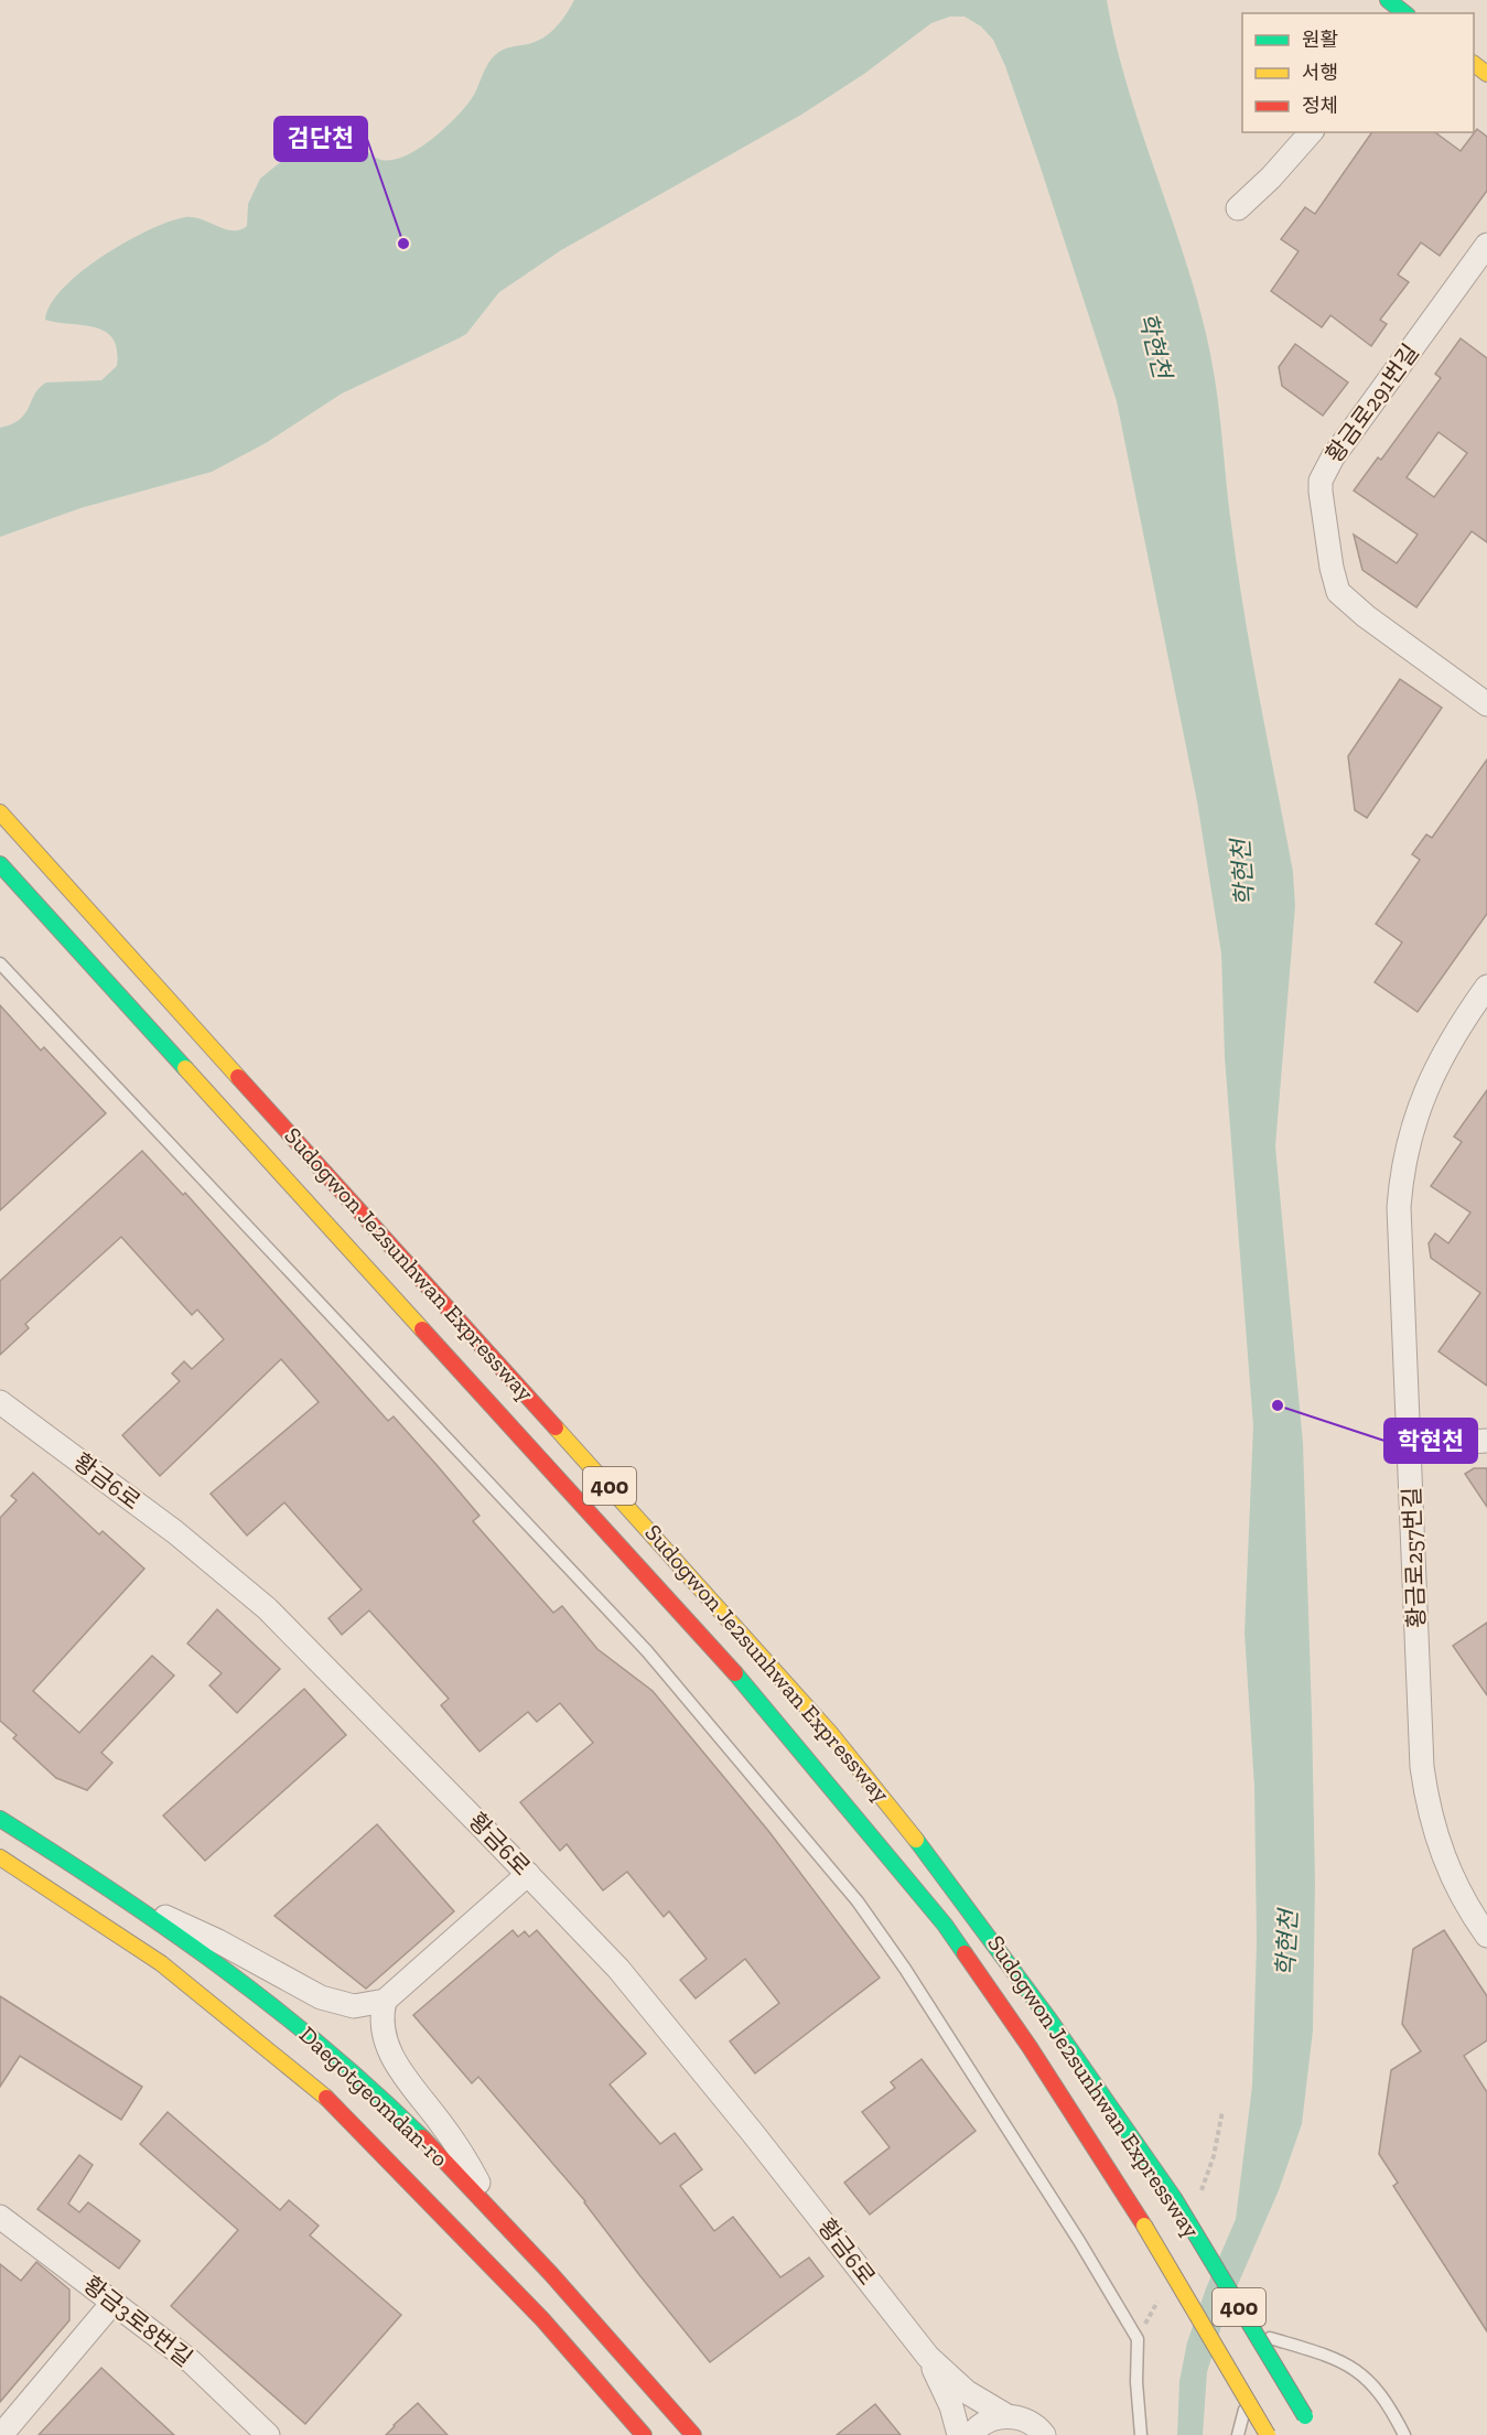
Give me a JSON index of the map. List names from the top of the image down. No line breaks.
{"streets":{"main road":["Sudogwon Je2sunhwan Expressway","400","Daegotgeomdan-ro"],"street":["황금로291번길","황금6로","황금로257번길","황금3로8번길"]},"water":["학현천"],"places":["검단천","학현천"],"legend":["원활","서행","정체"]}
